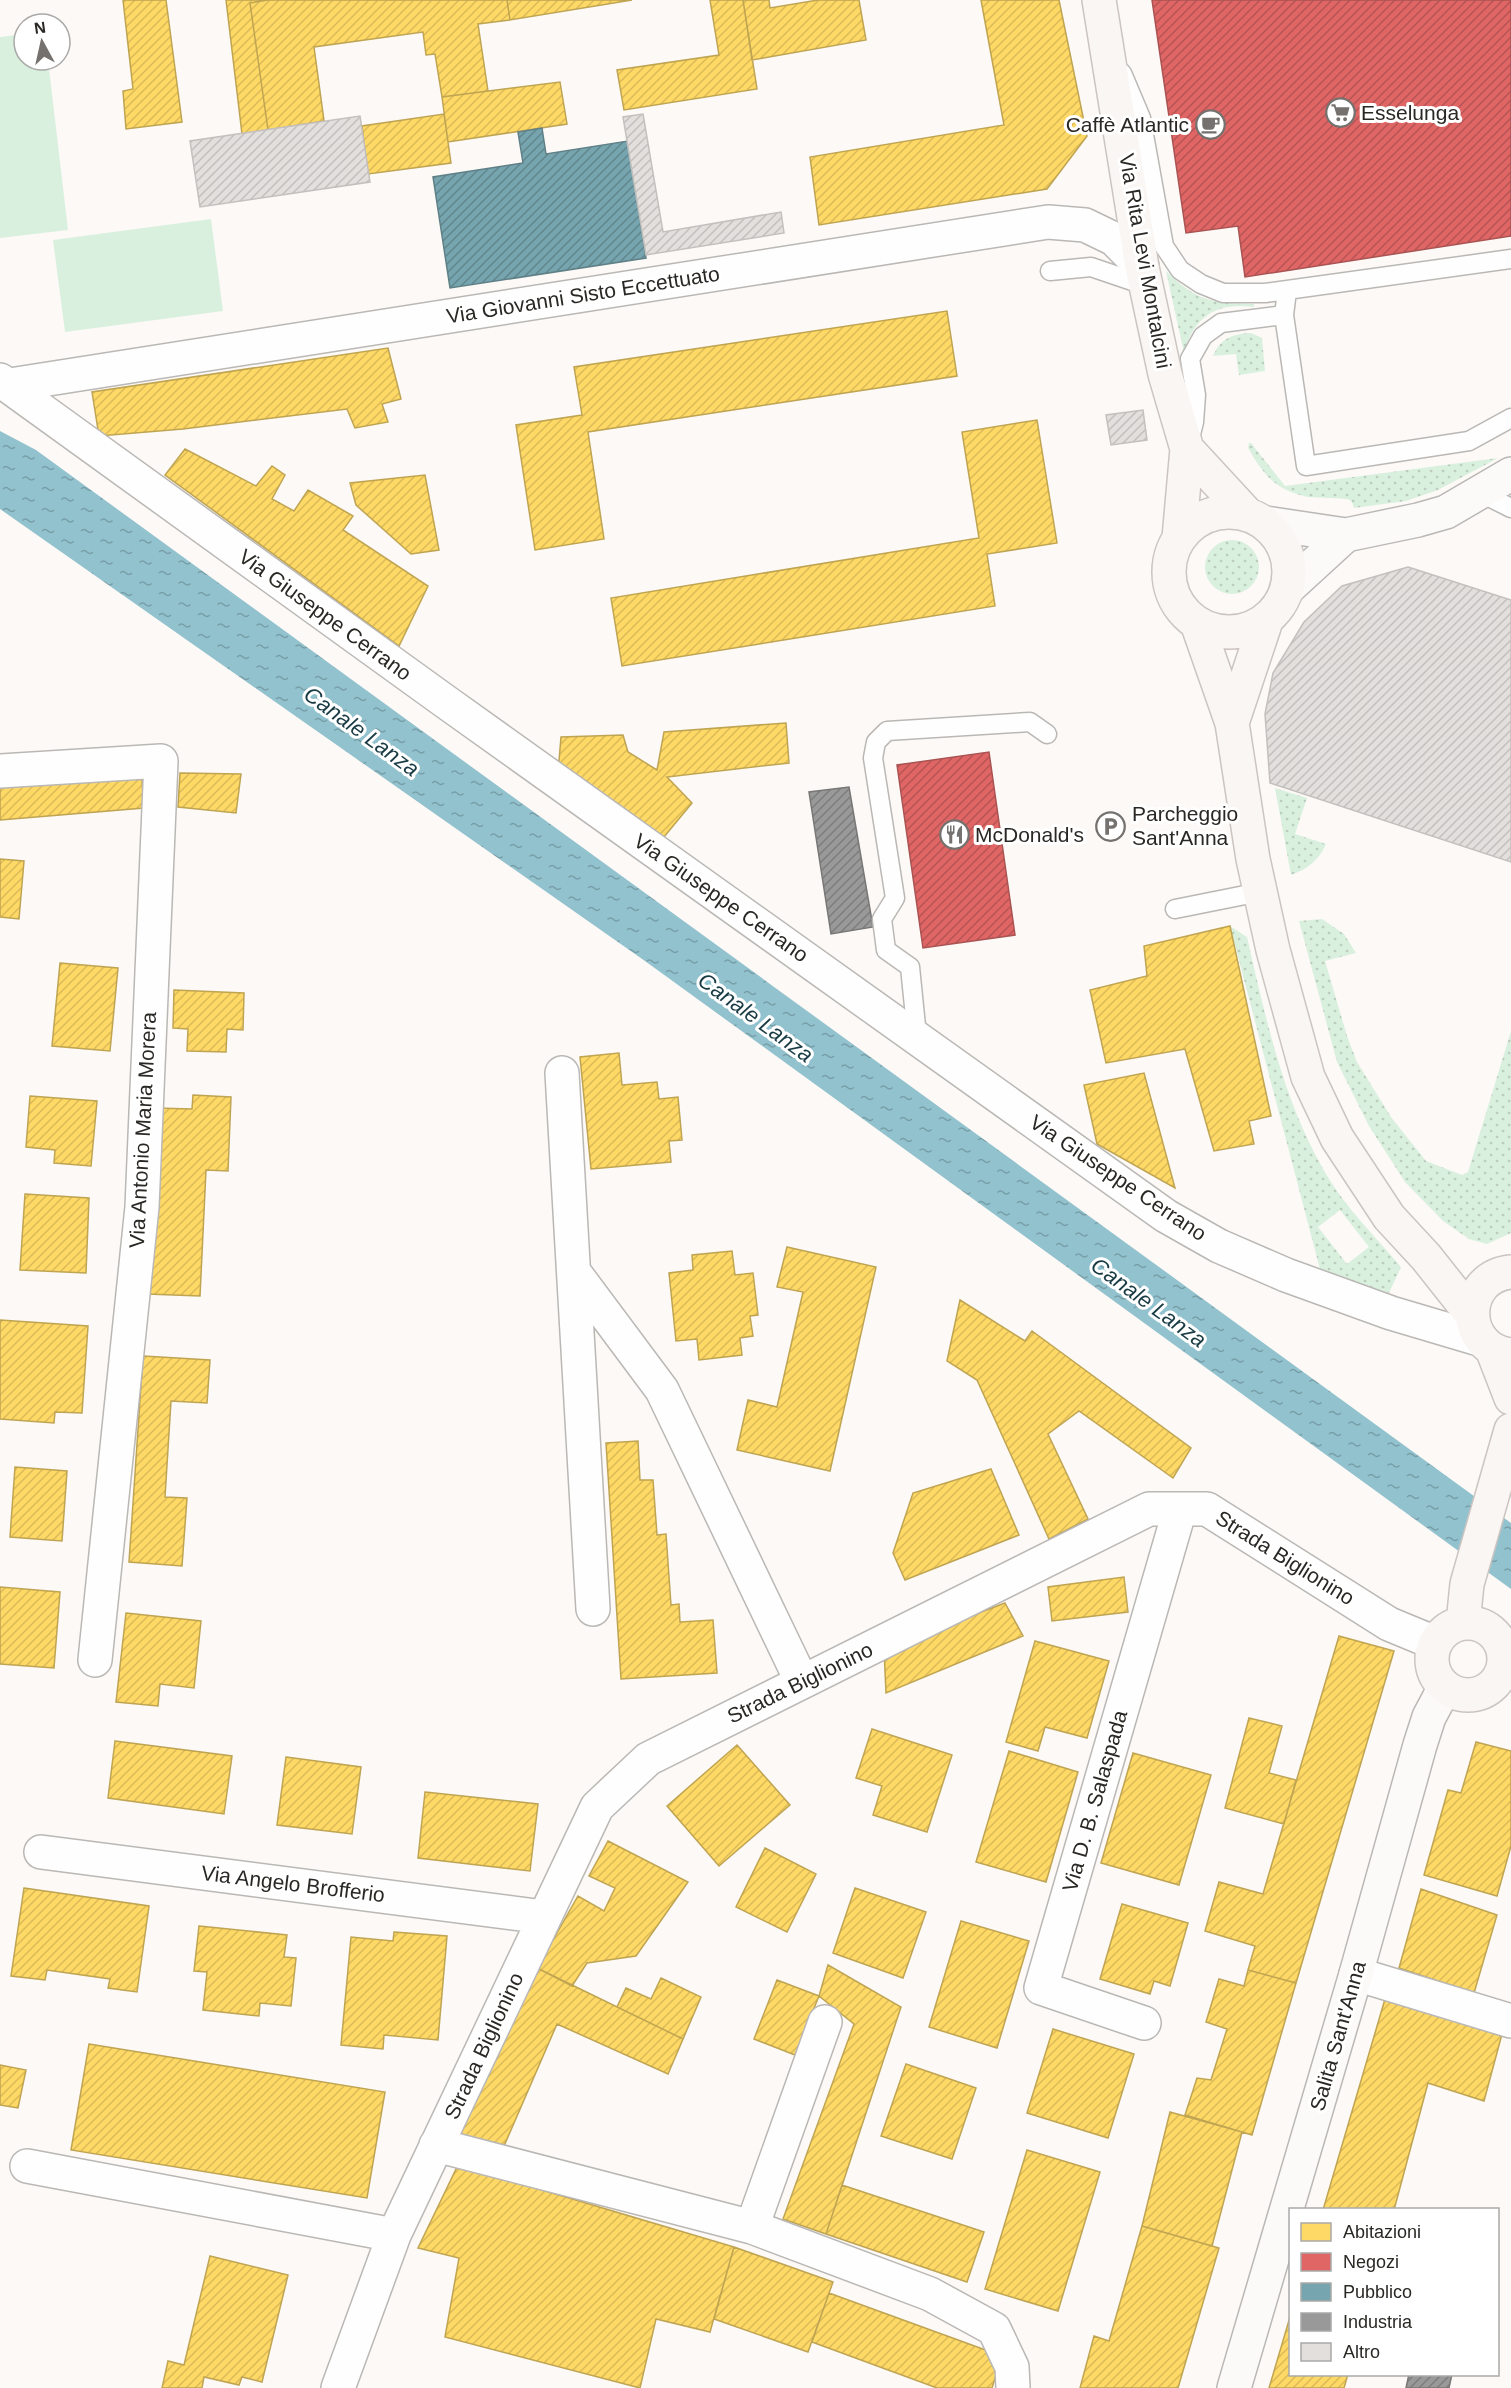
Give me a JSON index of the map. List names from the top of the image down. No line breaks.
{"streets":{"main road":["Via Rita Levi Montalcini"],"street":["Via Giovanni Sisto Eccettuato","Via Giuseppe Cerrano","Via Antonio Maria Morera","Strada Biglionino","Via D. B. Salaspada","Via Angelo Brofferio","Salita Sant'Anna"]},"crossings":[["Via Rita Levi Montalcini","Via Giovanni Sisto Eccettuato"],["Via Giovanni Sisto Eccettuato","Via Giuseppe Cerrano"],["Strada Biglionino","Via D. B. Salaspada"],["Strada Biglionino","Via Angelo Brofferio"],["Strada Biglionino","Salita Sant'Anna"]],"water":["Canale Lanza"],"places":{"supermarket":["Esselunga"],"cafe":["Caffè Atlantic"],"parking":["Parcheggio Sant'Anna"],"restaurant":["McDonald's"]},"legend":["Abitazioni","Negozi","Pubblico","Industria","Altro"],"north":"top"}
